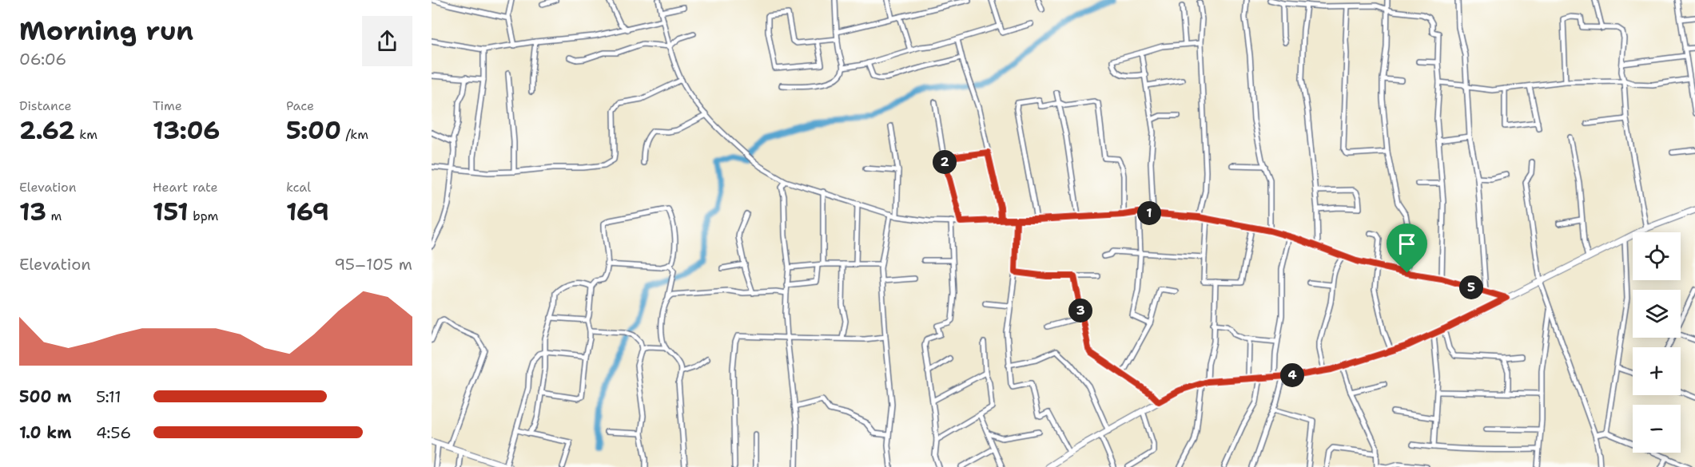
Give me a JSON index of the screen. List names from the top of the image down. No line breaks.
{"page":{"heading":["Morning run","06:06"],"stats":[["Distance","2.62 km"],["Time","13:06"],["Pace","5:00 /km"],["Elevation","13 m"],["Heart rate","151 bpm"],["kcal","169"]],"pins":["2","1","5","3","4"],"map_buttons":["+","−"],"chart":["Elevation","95–105 m"],"list":[{"name":"500 m","note":"5:11"},{"name":"1.0 km","note":"4:56"}]}}
